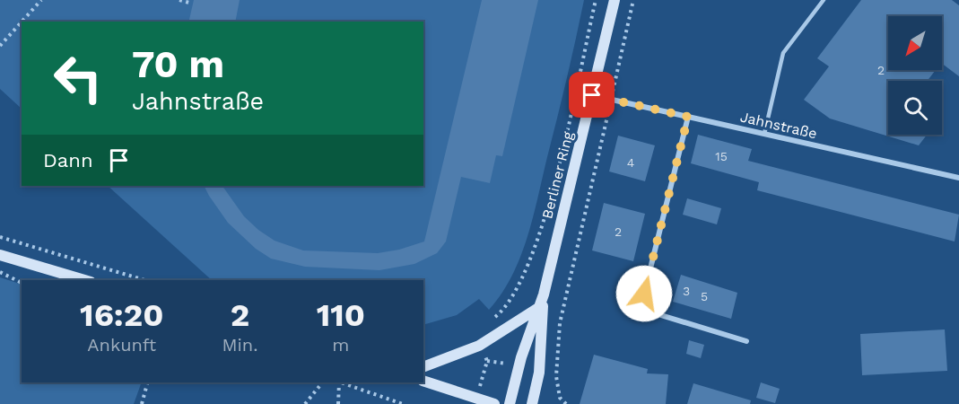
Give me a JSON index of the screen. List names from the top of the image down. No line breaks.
{"streets":{"street":["Jahnstraße","Berliner Ring"]},"crossings":[["Jahnstraße","Berliner Ring"]],"house_numbers":["2","15","4","2","3","5"],"north":"bottom left","page":{"turn":["70 m","Jahnstraße"],"then":"Dann","eta":["16:20","Ankunft","2","Min.","110","m"]}}
